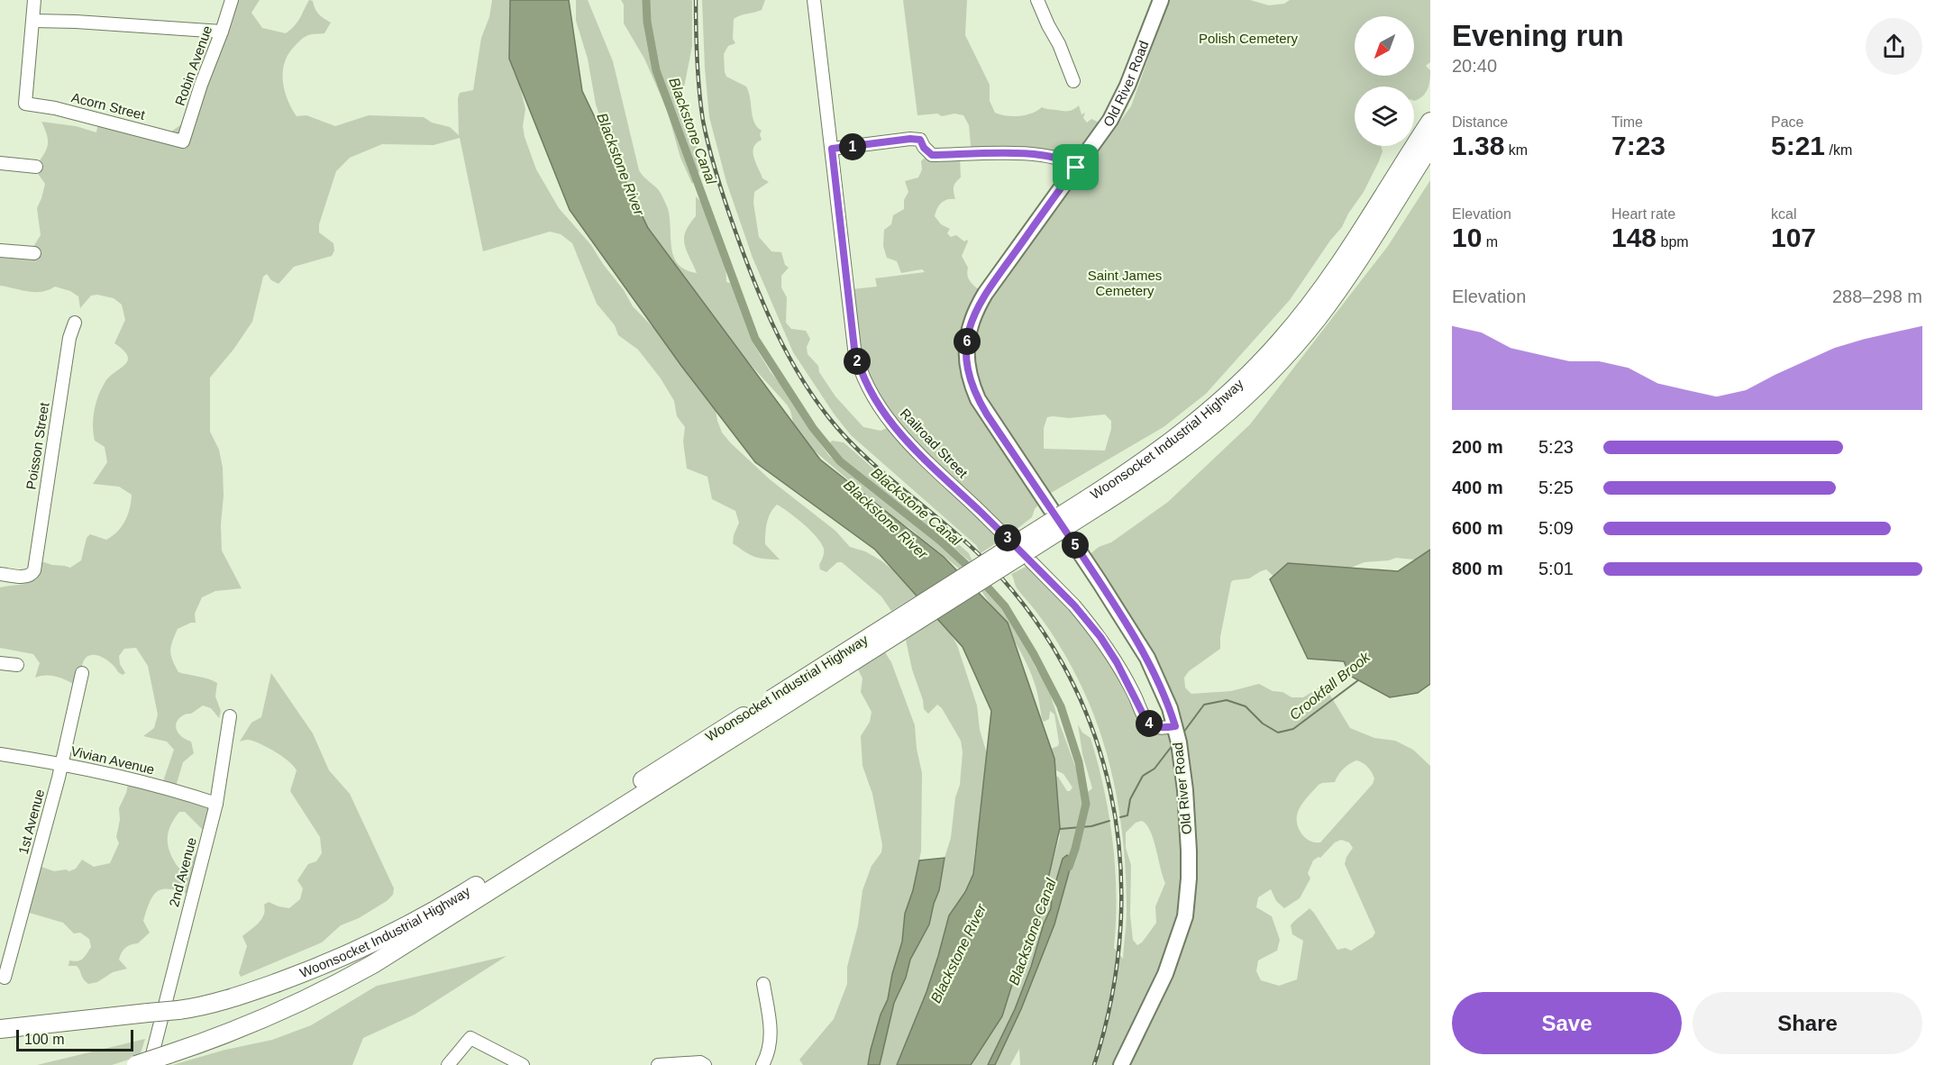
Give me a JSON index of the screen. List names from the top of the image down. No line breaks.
{"streets":{"highway":["Woonsocket Industrial Highway"],"main road":["Old River Road"],"street":["Robin Avenue","Acorn Street","Railroad Street","Poisson Street","Vivian Avenue","1st Avenue","2nd Avenue"]},"crossings":[["Robin Avenue","Acorn Street"],["Old River Road","Railroad Street"],["Vivian Avenue","1st Avenue"],["Vivian Avenue","2nd Avenue"]],"water":["Blackstone Canal","Blackstone River","Crookfall Brook"],"parks":["Polish Cemetery","Saint James Cemetery"],"scale_bar":"100 m","north":"bottom left","page":{"heading":["Evening run","20:40"],"stats":[["Distance","1.38 km"],["Time","7:23"],["Pace","5:21 /km"],["Elevation","10 m"],["Heart rate","148 bpm"],["kcal","107"]],"pins":["1","6","2","3","5","4"],"chart":["Elevation","288–298 m"],"list":[{"name":"200 m","note":"5:23"},{"name":"400 m","note":"5:25"},{"name":"600 m","note":"5:09"},{"name":"800 m","note":"5:01"}],"buttons":["Save","Share"],"scale":"100 m"}}
